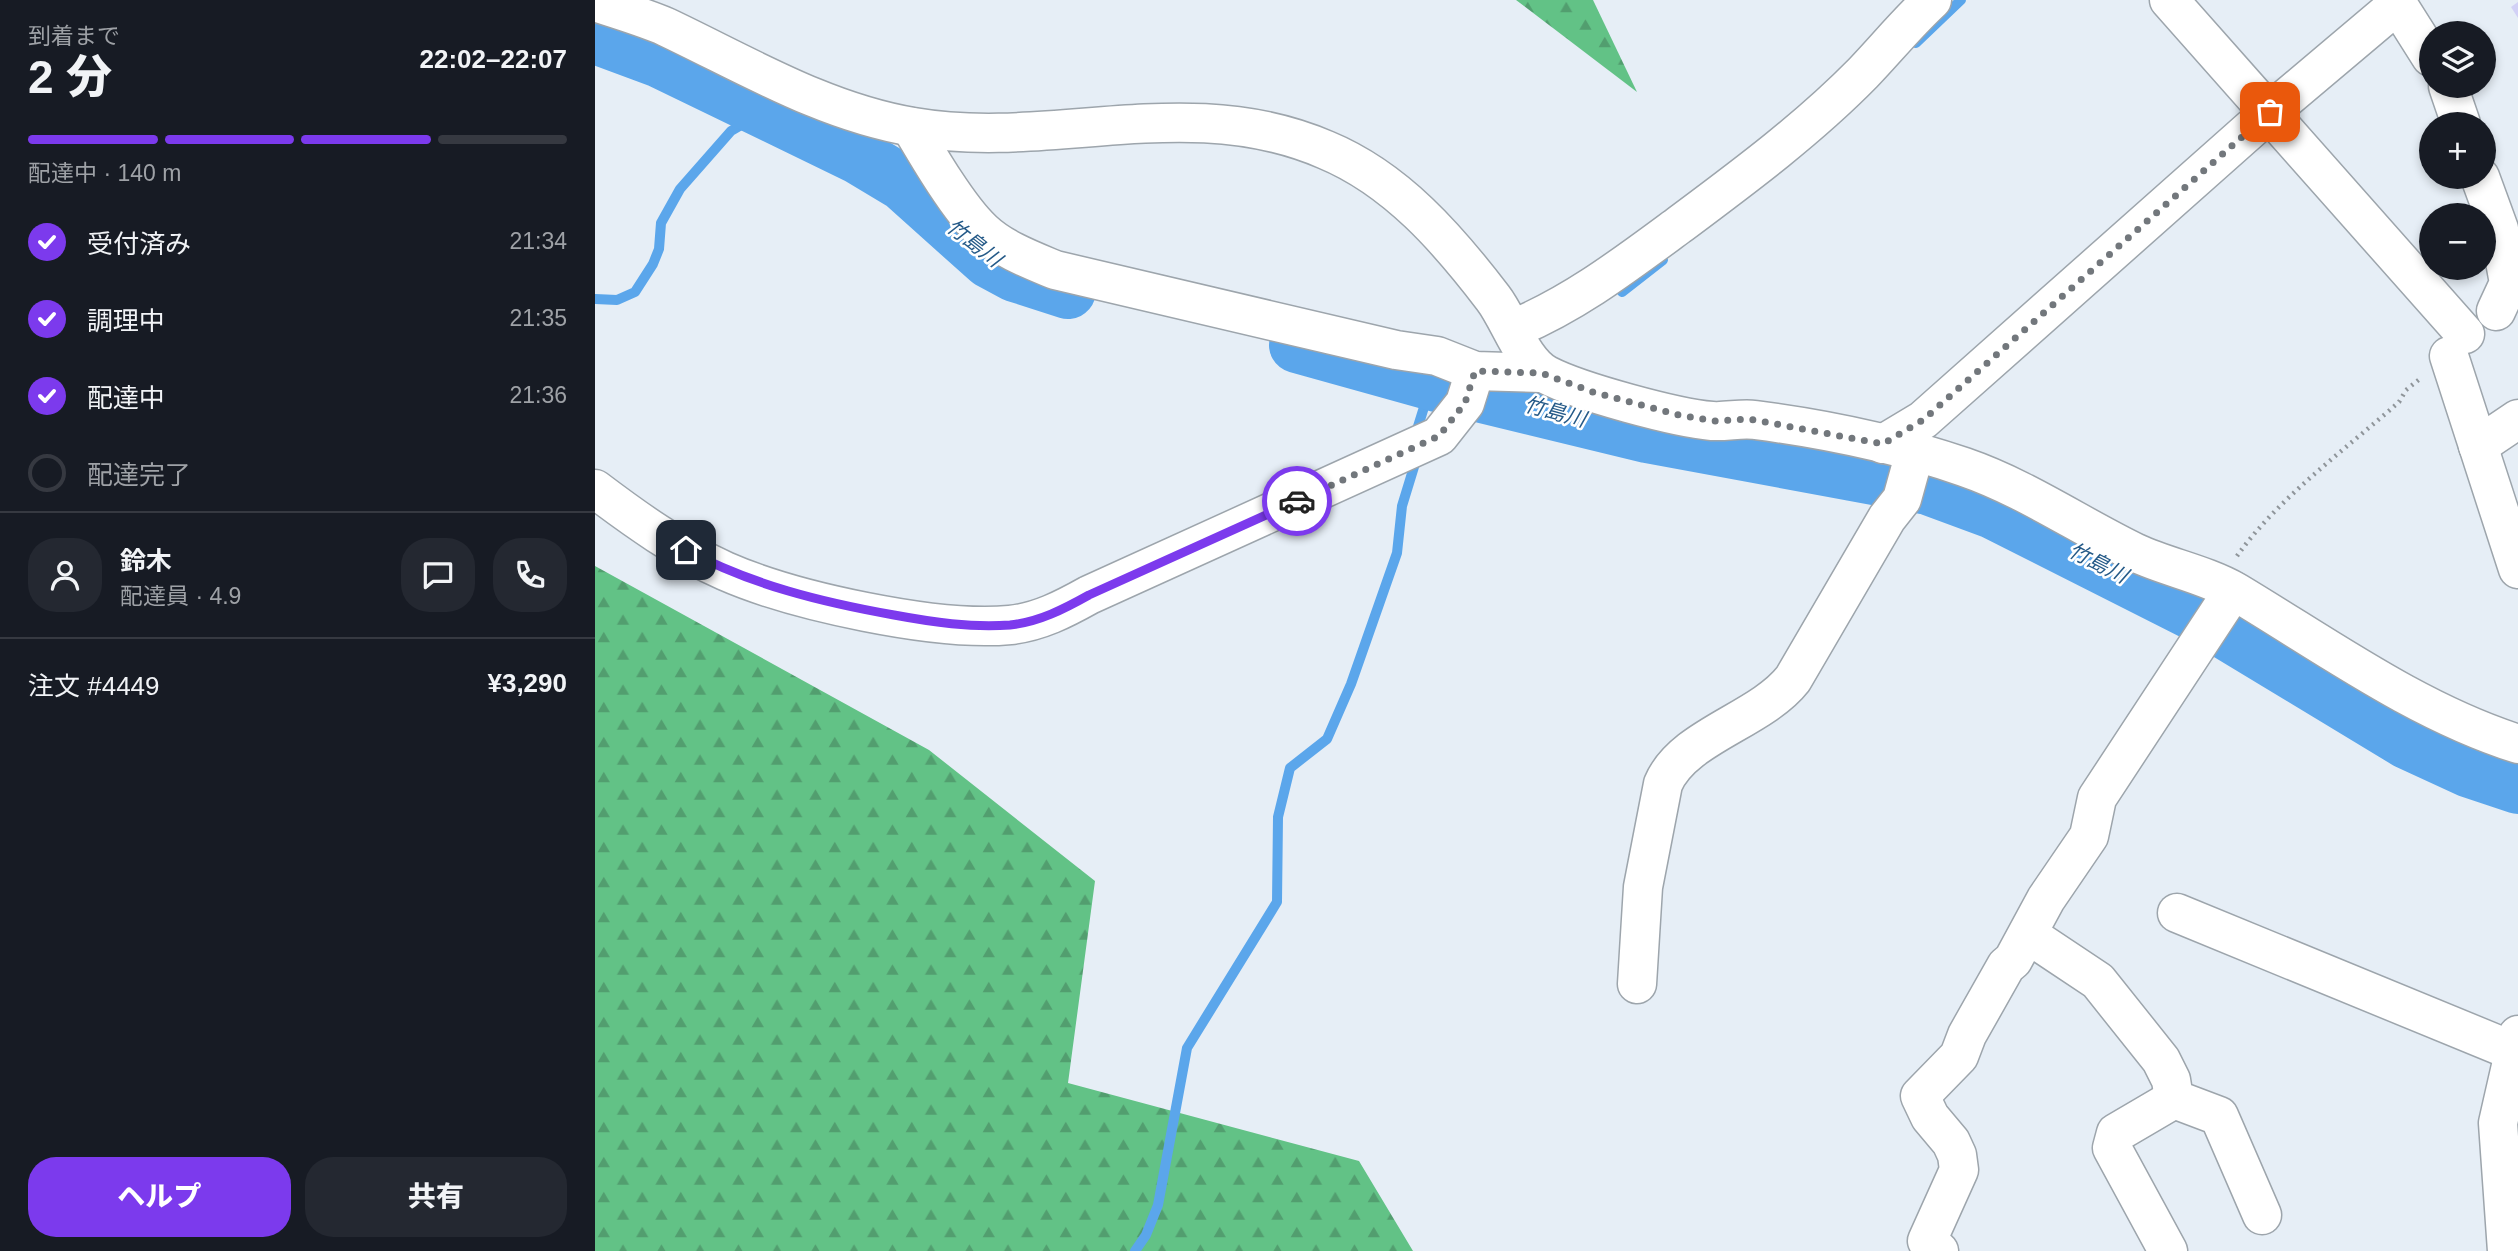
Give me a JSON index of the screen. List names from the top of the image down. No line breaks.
{"water":["竹島川"],"page":{"heading":["2 分","到着まで","22:02–22:07"],"panel":["鈴木","配達員 · 4.9","注文 #4449","¥3,290"],"map_buttons":["+","−"],"bar":"配達中 · 140 m","list":[["受付済み","21:34"],["調理中","21:35"],["配達中","21:36"],"配達完了"],"buttons":["ヘルプ","共有"]}}
